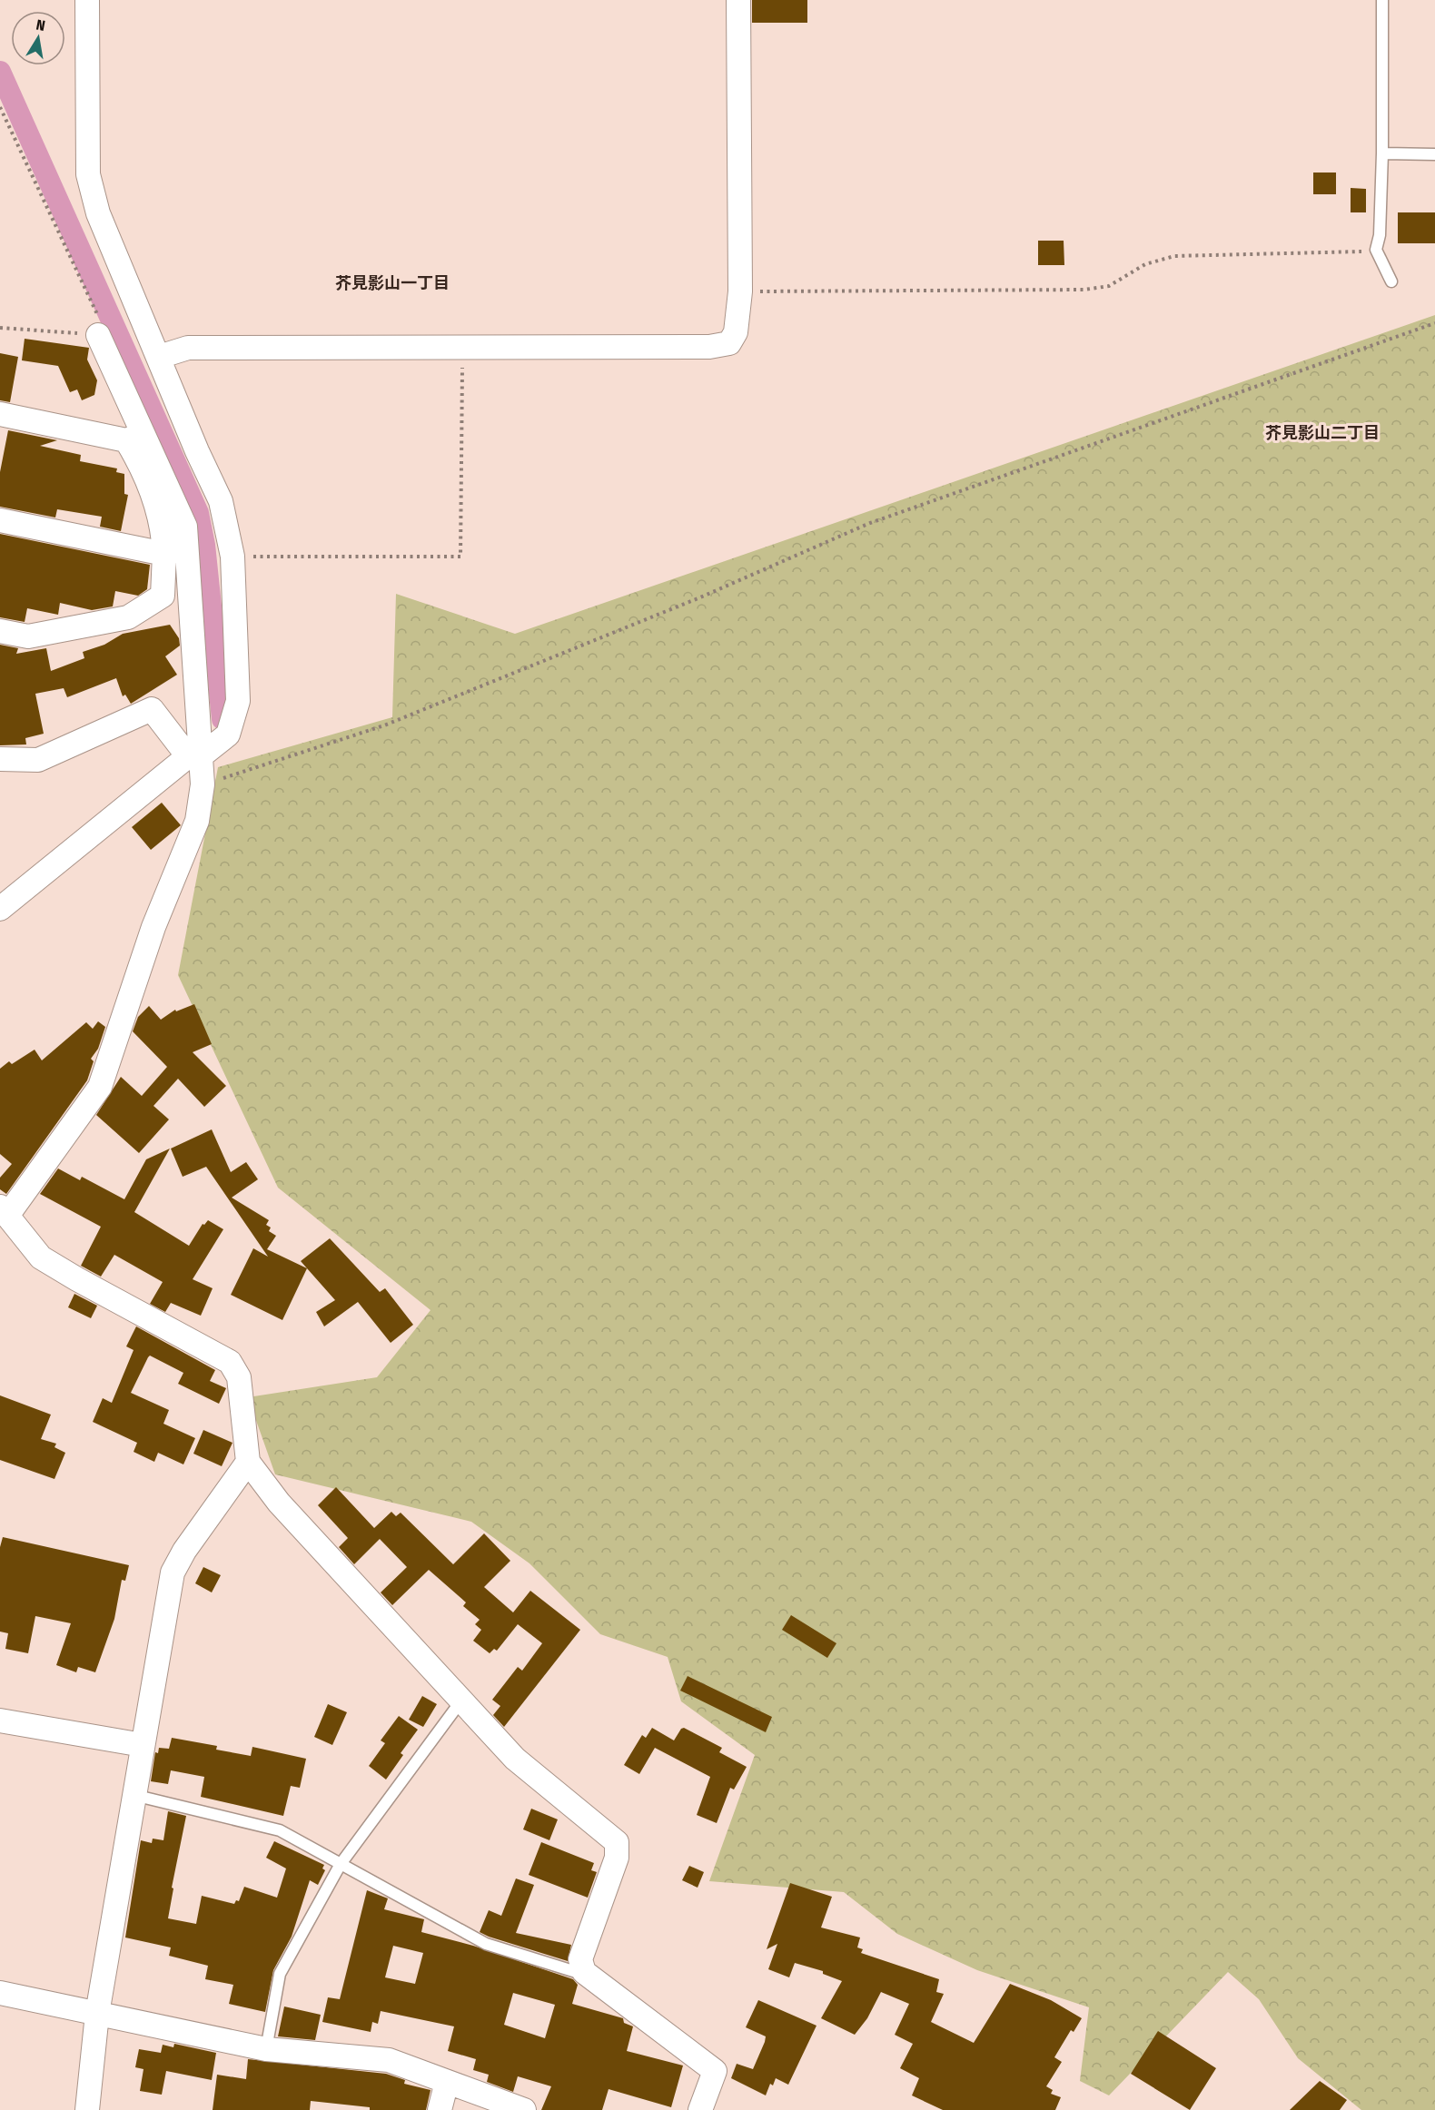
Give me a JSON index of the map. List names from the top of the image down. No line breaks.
{"districts":["芥見影山一丁目","芥見影山二丁目"],"north":"top"}
